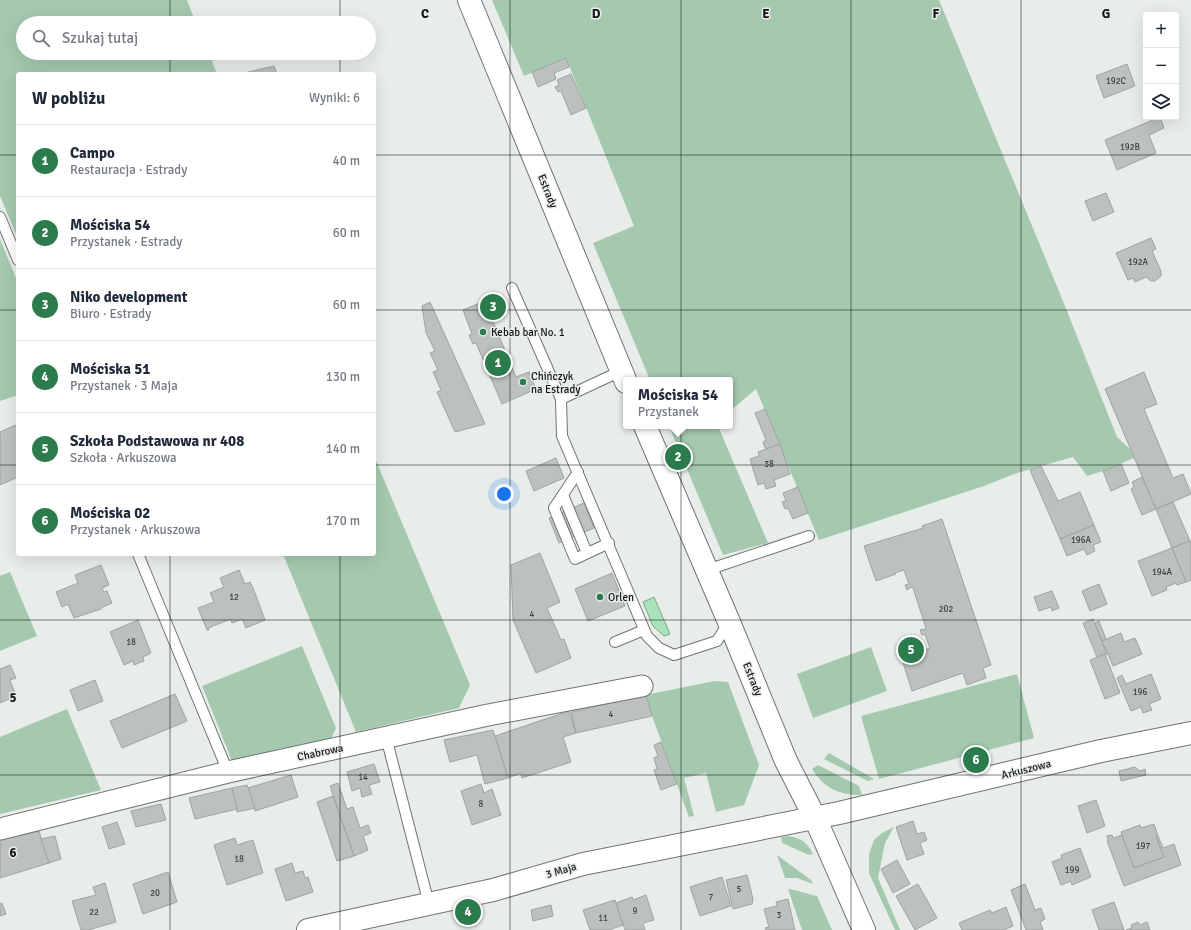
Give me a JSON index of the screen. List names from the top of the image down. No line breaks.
{"streets":{"main road":["Estrady","Arkuszowa","3 Maja"],"street":["Chabrowa"]},"crossings":[["Estrady","Arkuszowa"],["Estrady","3 Maja"],["Arkuszowa","3 Maja"]],"places":["Kebab bar No. 1","Chińczyk na Estrady","Orlen"],"house_numbers":["192C","192B","192A","38","196A","194A","12","202","4","18","196","4","14","8","197","18","199","5","20","7","9","22","3","11"],"page":{"map_buttons":["+","−"],"search":"Szukaj tutaj","heading":["W pobliżu","Wyniki: 6"],"list":[{"mark":"1","name":"Campo","note":"Restauracja · Estrady","value":"40 m"},{"mark":"2","name":"Mościska 54","note":"Przystanek · Estrady","value":"60 m"},{"mark":"3","name":"Niko development","note":"Biuro · Estrady","value":"60 m"},{"mark":"4","name":"Mościska 51","note":"Przystanek · 3 Maja","value":"130 m"},{"mark":"5","name":"Szkoła Podstawowa nr 408","note":"Szkoła · Arkuszowa","value":"140 m"},{"mark":"6","name":"Mościska 02","note":"Przystanek · Arkuszowa","value":"170 m"}],"pins":["3","1","2","5","6","4"],"popup":["Mościska 54","Przystanek"]},"grid":{"columns":["C","D","E","F","G"],"rows":["5","6"]}}
